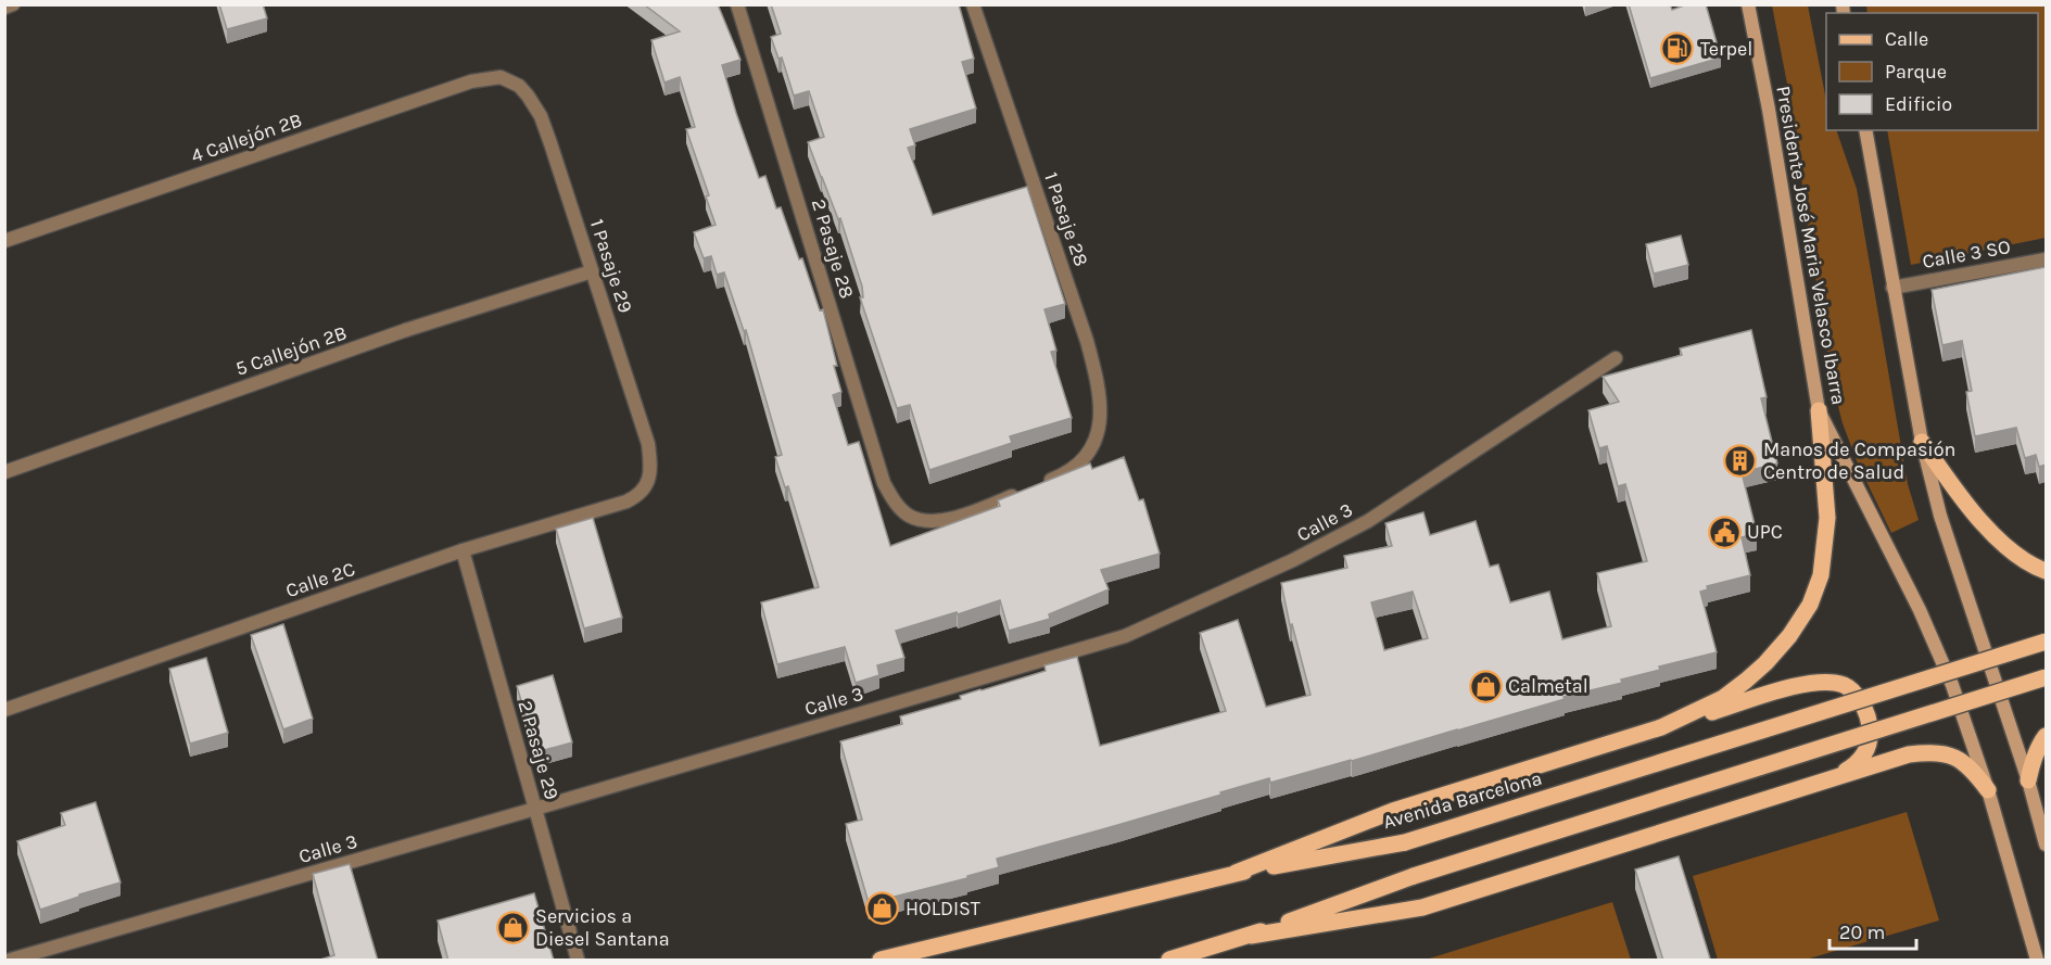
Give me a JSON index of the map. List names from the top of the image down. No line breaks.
{"streets":{"main road":["Presidente José Maria Velasco Ibarra","Avenida Barcelona"],"street":["4 Callejón 2B","1 Pasaje 28","2 Pasaje 28","Calle 3 SO","1 Pasaje 29","5 Callejón 2B","Calle 3","Calle 2C","2 Pasaje 29"]},"crossings":[["4 Callejón 2B","1 Pasaje 29"],["1 Pasaje 29","5 Callejón 2B"],["1 Pasaje 29","Calle 2C"],["Calle 3","2 Pasaje 29"],["Calle 2C","2 Pasaje 29"]],"places":{"fuel station":["Terpel"],"building":["Manos de Compasión Centro de Salud"],"public building":["UPC"],"shop":["Calmetal","HOLDIST","Servicios a Diesel Santana"]},"legend":["Calle","Parque","Edificio"],"scale_bar":"20 m"}
